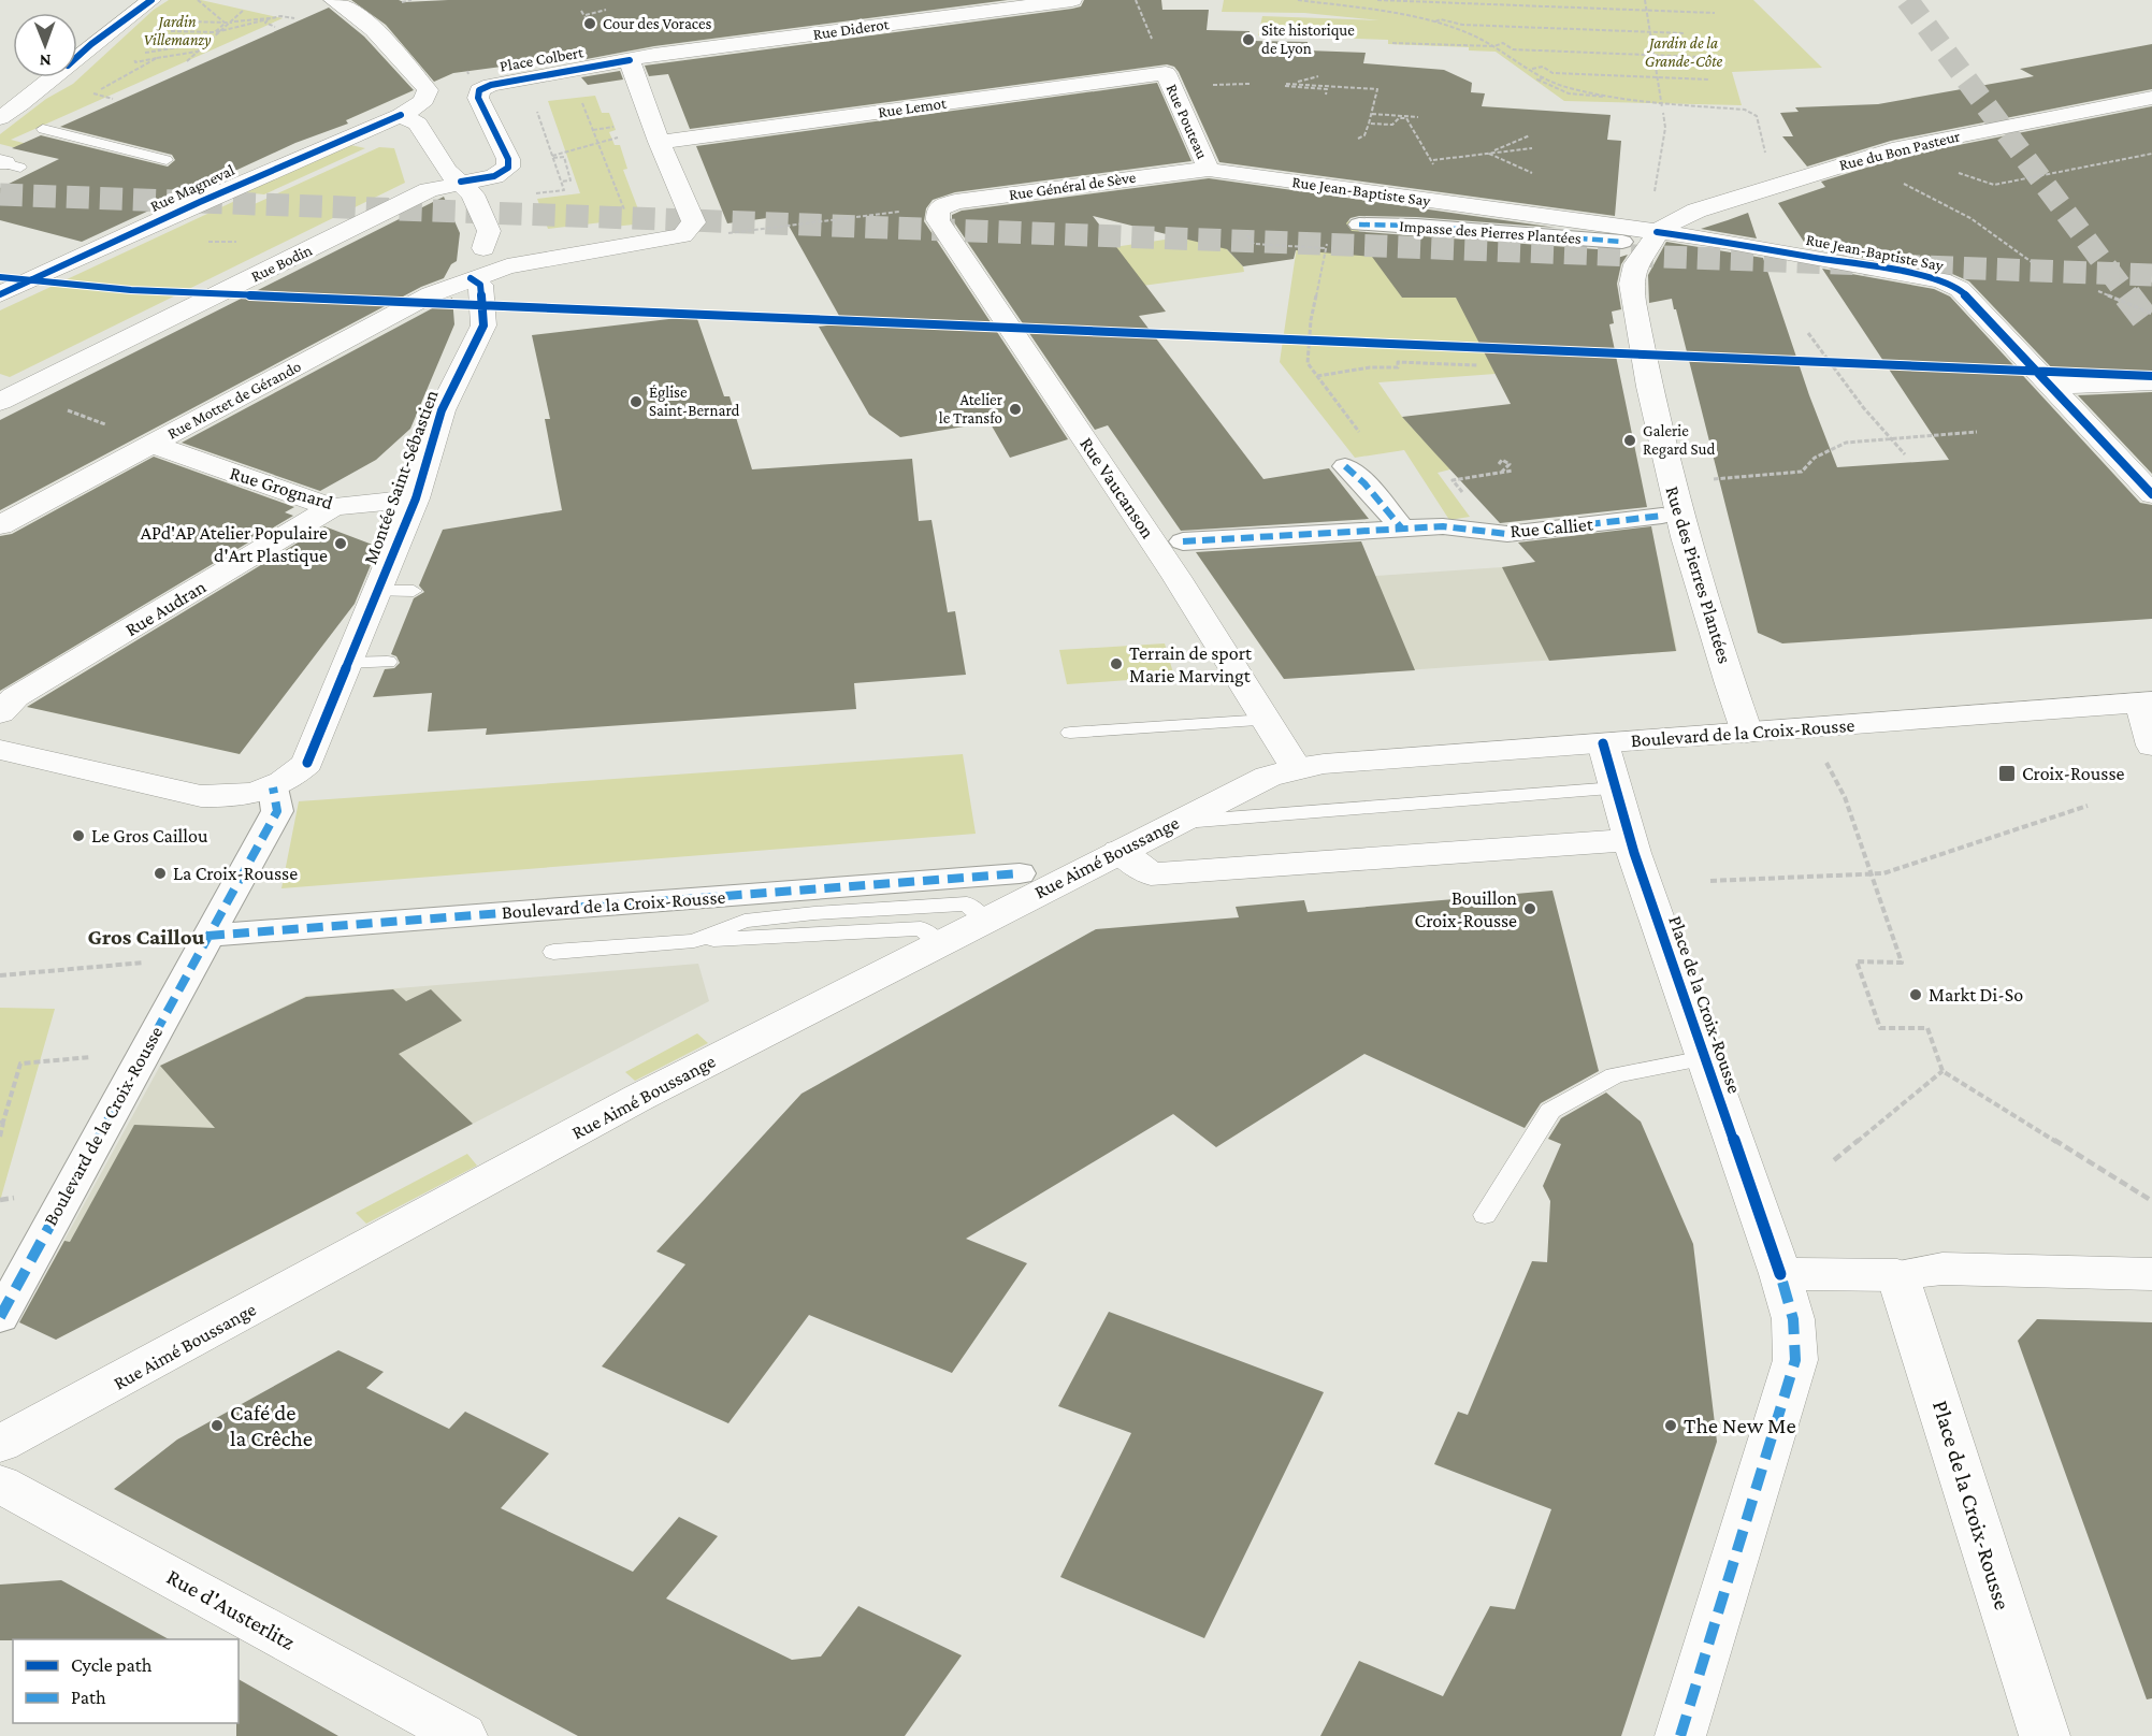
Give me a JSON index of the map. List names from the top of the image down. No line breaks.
{"streets":{"street":["Rue Diderot","Place Colbert","Rue Lemot","Rue Pouteau","Rue du Bon Pasteur","Rue Général de Sève","Rue Magneval","Rue Jean-Baptiste Say","Impasse des Pierres Plantées","Rue Bodin","Rue Mottet de Gérando","Montée Saint-Sébastien","Rue Grognard","Rue Vaucanson","Rue Calliet","Rue des Pierres Plantées","Rue Audran","Boulevard de la Croix-Rousse","Rue Aimé Boussange","Place de la Croix-Rousse","Rue d'Austerlitz"]},"crossings":[["Rue Diderot","Place Colbert"],["Place Colbert","Rue Bodin"],["Rue Lemot","Rue Pouteau"],["Rue Pouteau","Rue Général de Sève"],["Rue Pouteau","Rue Jean-Baptiste Say"],["Rue du Bon Pasteur","Rue Jean-Baptiste Say"],["Rue du Bon Pasteur","Rue des Pierres Plantées"],["Rue Général de Sève","Rue Jean-Baptiste Say"],["Rue Général de Sève","Rue Vaucanson"],["Rue Jean-Baptiste Say","Rue des Pierres Plantées"],["Rue Mottet de Gérando","Montée Saint-Sébastien"],["Rue Mottet de Gérando","Rue Grognard"],["Montée Saint-Sébastien","Rue Grognard"],["Montée Saint-Sébastien","Boulevard de la Croix-Rousse"],["Rue Grognard","Rue Audran"],["Rue Vaucanson","Boulevard de la Croix-Rousse"],["Rue Vaucanson","Rue Aimé Boussange"],["Rue des Pierres Plantées","Boulevard de la Croix-Rousse"],["Boulevard de la Croix-Rousse","Rue Aimé Boussange"],["Boulevard de la Croix-Rousse","Place de la Croix-Rousse"]],"districts":["Gros Caillou"],"parks":["Jardin Villemanzy","Jardin de la Grande-Côte"],"places":{"other":["Cour des Voraces","Site historique de Lyon","Église Saint-Bernard","Atelier le Transfo","Galerie Regard Sud","APd'AP Atelier Populaire d'Art Plastique","Terrain de sport Marie Marvingt","Le Gros Caillou","La Croix-Rousse","Bouillon Croix-Rousse","Markt Di-So","Café de la Crêche","The New Me"],"transit":["Croix-Rousse"]},"legend":["Cycle path","Path"],"north":"bottom"}
